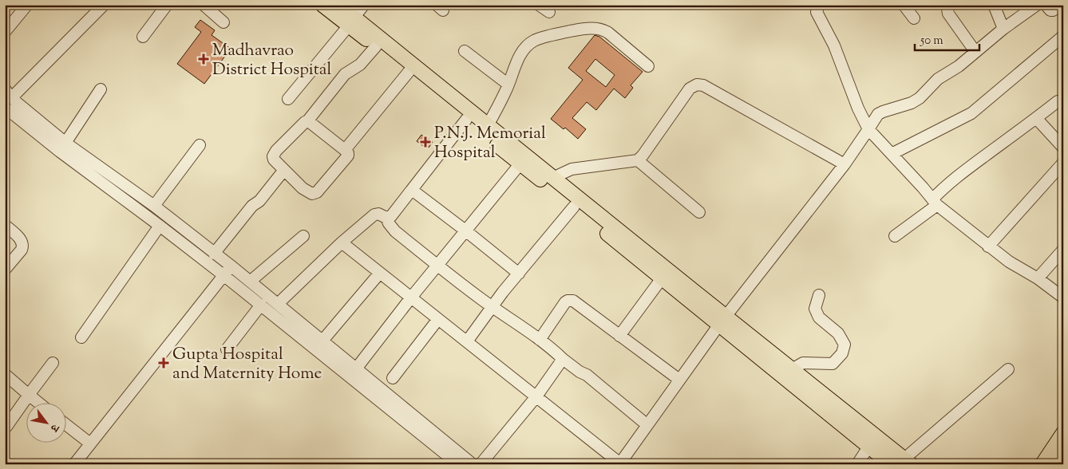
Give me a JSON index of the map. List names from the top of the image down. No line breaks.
{"places":{"health":["Madhavrao District Hospital","P.N.J. Memorial Hospital","Gupta Hospital and Maternity Home"]},"scale_bar":"50 m","north":"bottom right"}
